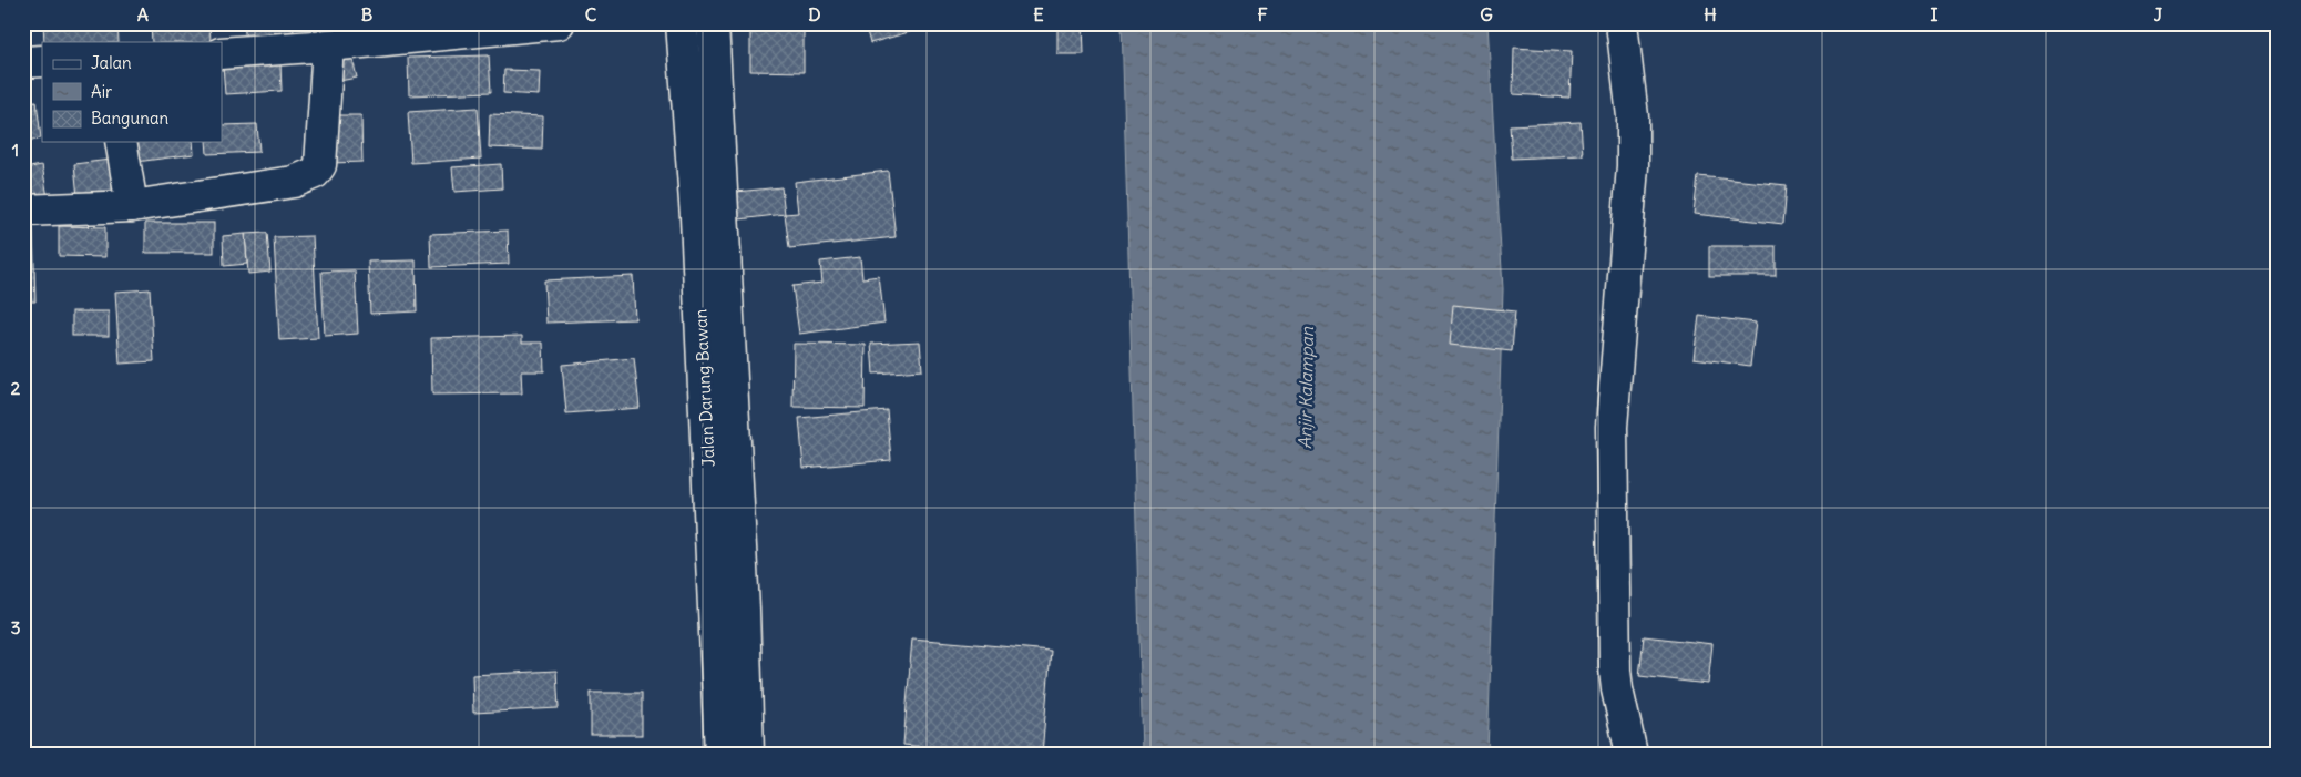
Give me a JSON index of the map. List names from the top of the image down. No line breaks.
{"streets":{"street":["Jalan Darung Bawan"]},"water":["Anjir Kalampan"],"legend":["Jalan","Air","Bangunan"],"grid":{"columns":["A","B","C","D","E","F","G","H","I","J"],"rows":["1","2","3"]}}
